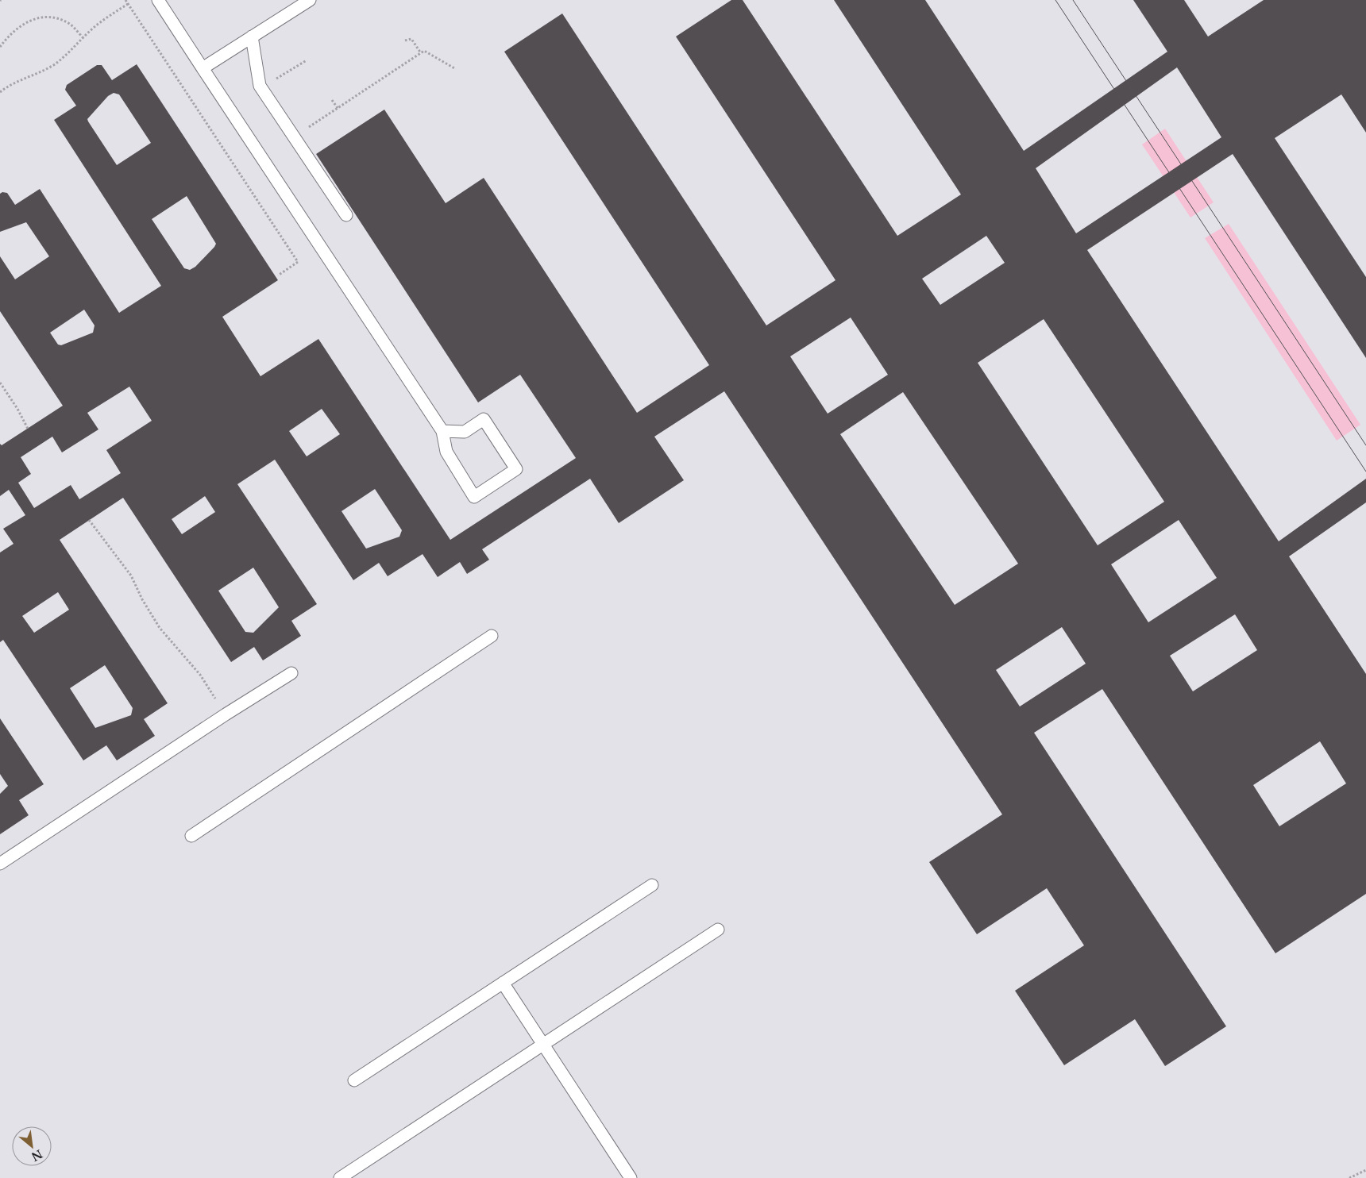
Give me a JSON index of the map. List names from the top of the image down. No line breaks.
{"north":"bottom right"}
